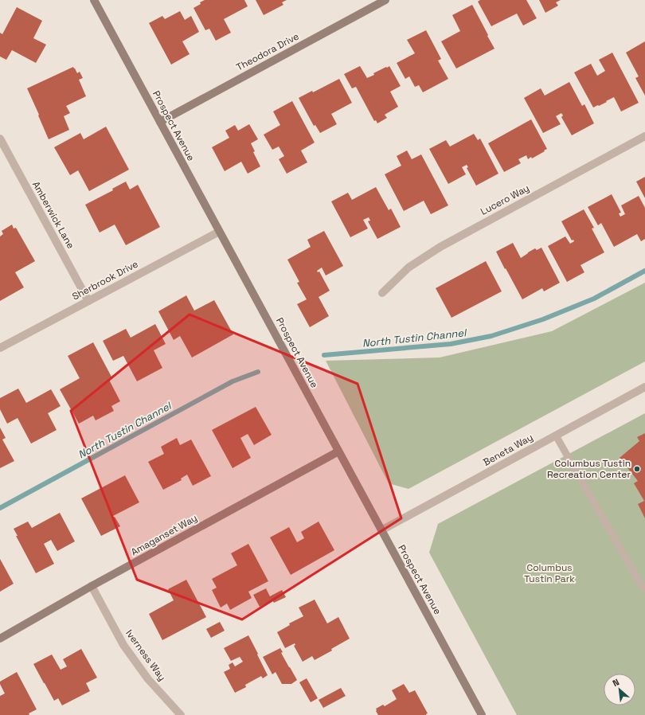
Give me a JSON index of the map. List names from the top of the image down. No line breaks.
{"streets":{"main road":["Theodora Drive","Prospect Avenue","Amaganset Way"],"street":["Lucero Way","Amberwick Lane","Sherbrook Drive","Beneta Way","Iverness Way"]},"crossings":[["Theodora Drive","Prospect Avenue"],["Prospect Avenue","Sherbrook Drive"],["Prospect Avenue","Beneta Way"],["Prospect Avenue","Amaganset Way"],["Amberwick Lane","Sherbrook Drive"],["Amaganset Way","Iverness Way"]],"water":["North Tustin Channel"],"parks":["Columbus Tustin Park"],"places":["Columbus Tustin Recreation Center"],"north":"top left"}
